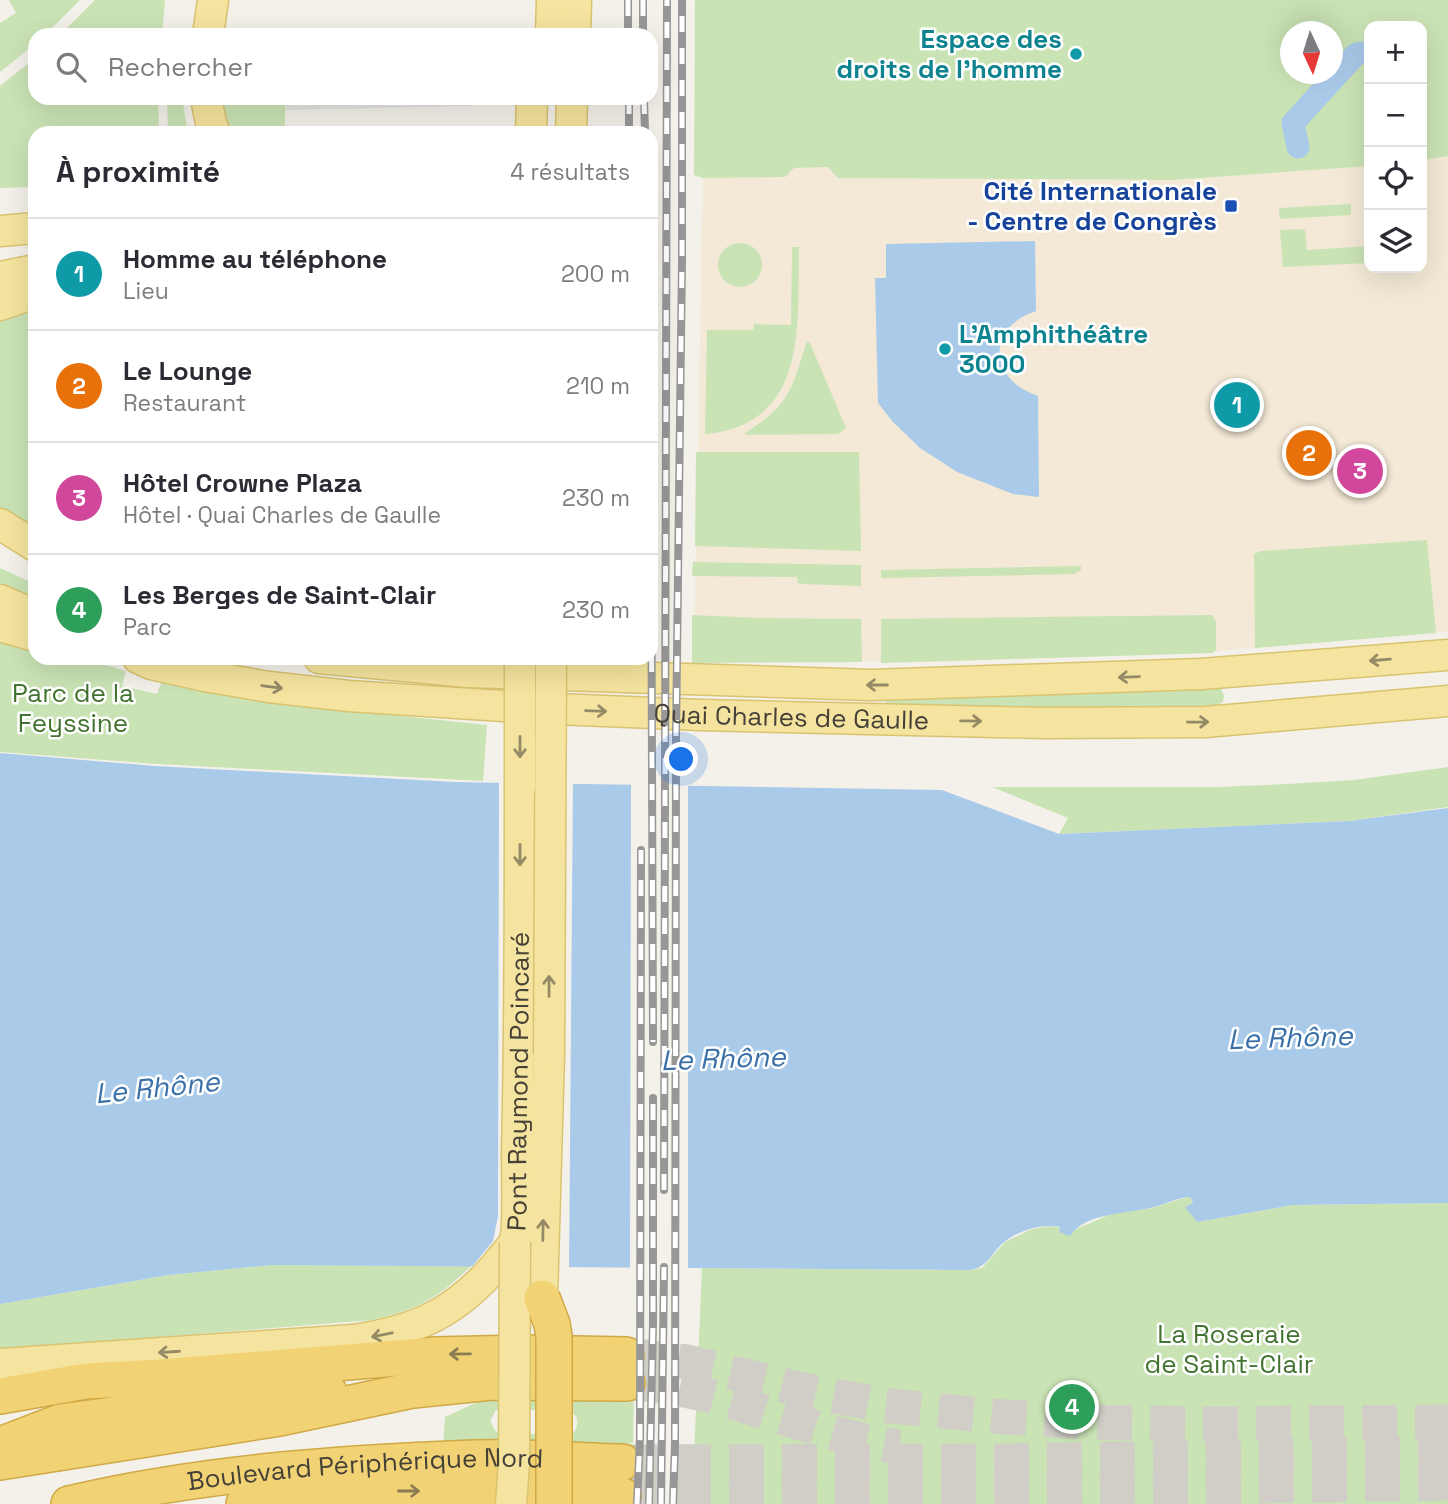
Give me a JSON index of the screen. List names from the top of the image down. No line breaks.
{"streets":{"highway":["Boulevard Périphérique Nord"],"main road":["Quai Charles de Gaulle","Pont Raymond Poincaré"]},"crossings":[["Pont Raymond Poincaré","Boulevard Périphérique Nord"]],"water":["Le Rhône"],"parks":["Parc de la Feyssine","La Roseraie de Saint-Clair"],"places":{"other":["Espace des droits de l'homme","L’Amphithéâtre 3000"],"transit":["Cité Internationale - Centre de Congrès"]},"north":"bottom","page":{"map_buttons":["+","−"],"search":"Rechercher","heading":["À proximité","4 résultats"],"list":[{"mark":"1","name":"Homme au téléphone","note":"Lieu","value":"200 m"},{"mark":"2","name":"Le Lounge","note":"Restaurant","value":"210 m"},{"mark":"3","name":"Hôtel Crowne Plaza","note":"Hôtel · Quai Charles de Gaulle","value":"230 m"},{"mark":"4","name":"Les Berges de Saint-Clair","note":"Parc","value":"230 m"}],"pins":["1","2","3","4"]}}
